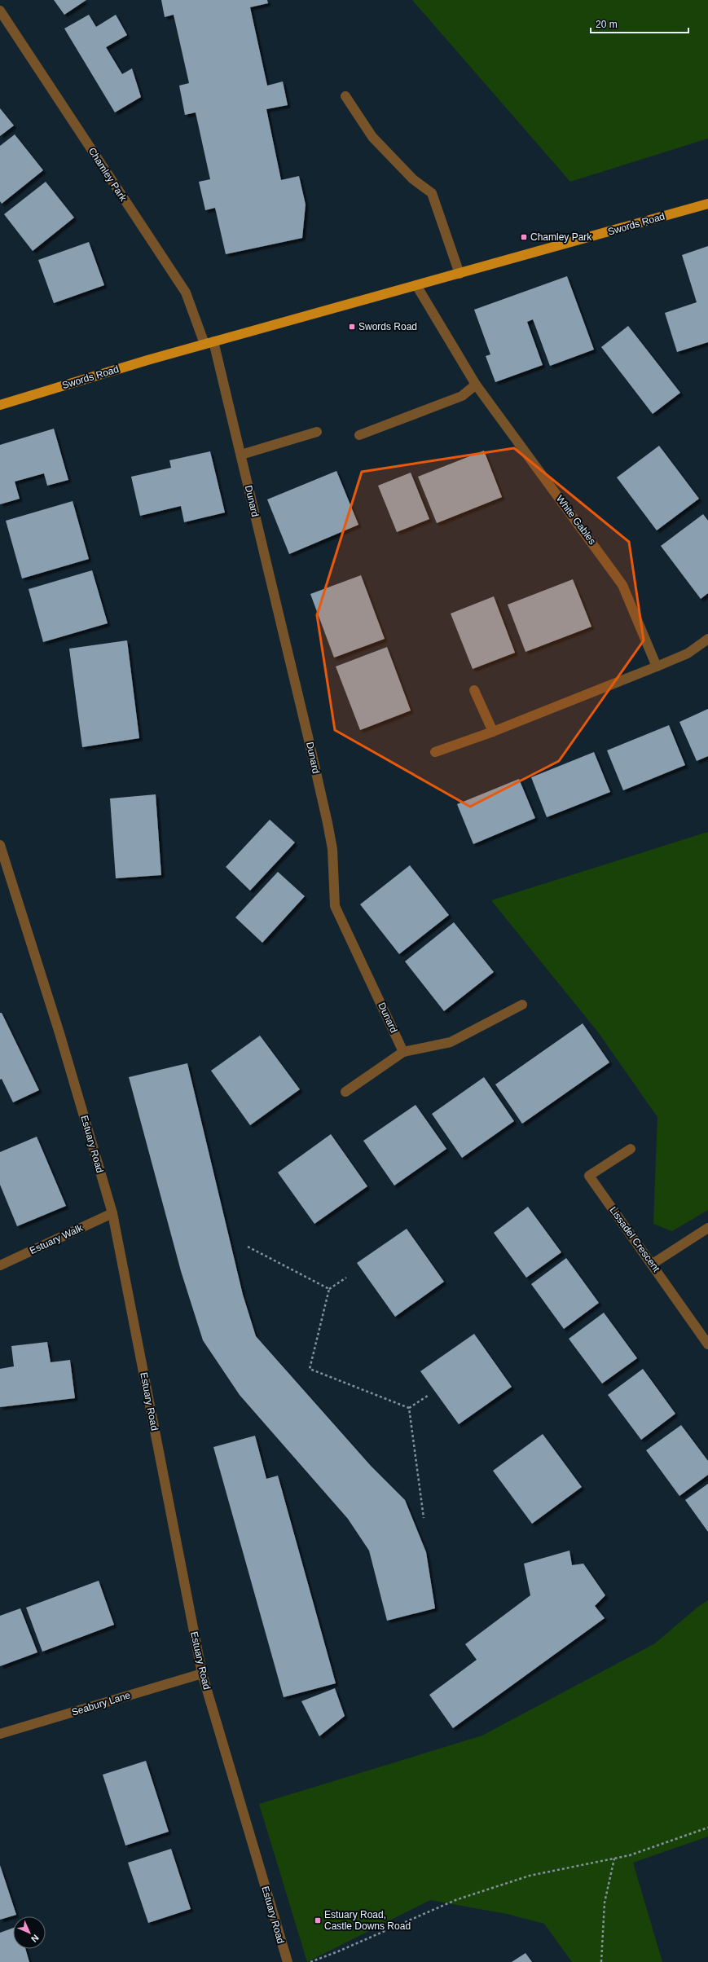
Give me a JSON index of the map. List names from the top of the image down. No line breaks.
{"streets":{"main road":["Swords Road"],"street":["Chamley Park","Dunard","White Gables","Estuary Road","Estuary Walk","Lissadel Crescent","Seabury Lane"]},"crossings":[["Chamley Park","Swords Road"],["Chamley Park","Dunard"],["Swords Road","Dunard"],["Swords Road","White Gables"],["Estuary Road","Estuary Walk"],["Estuary Road","Seabury Lane"]],"places":{"transit":["Chamley Park","Swords Road","Estuary Road, Castle Downs Road"]},"scale_bar":"20 m","north":"bottom right"}
